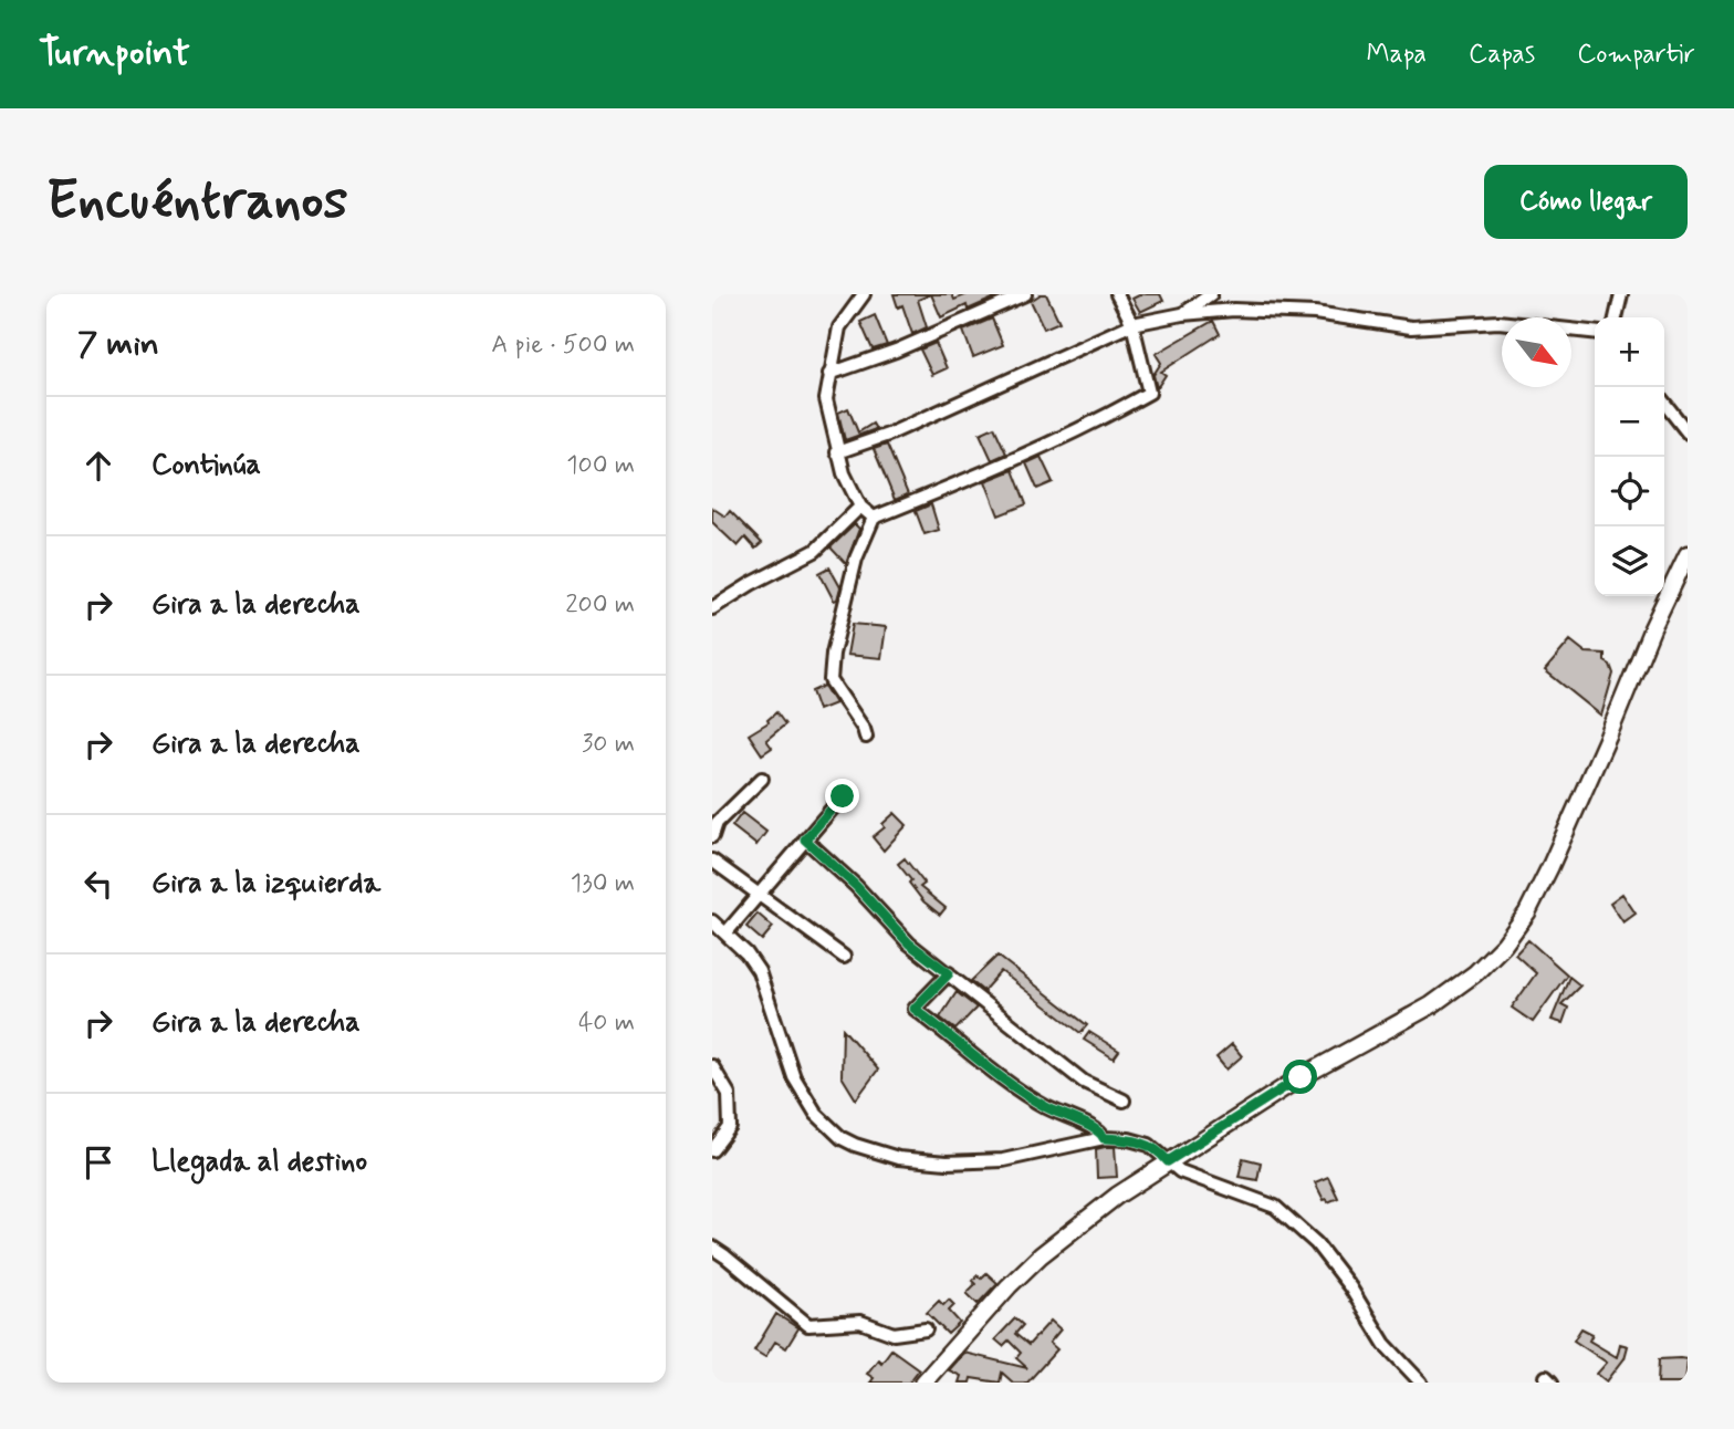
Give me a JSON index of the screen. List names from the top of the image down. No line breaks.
{"north":"bottom right","page":{"header":"Turnpoint","nav":["Mapa","Capas","Compartir"],"buttons":"Cómo llegar","title":"Encuéntranos","heading":["7 min","A pie · 500 m"],"map_buttons":["+","−"],"list":[["Continúa","100 m"],["Gira a la derecha","200 m"],["Gira a la derecha","30 m"],["Gira a la izquierda","130 m"],["Gira a la derecha","40 m"],"Llegada al destino"]}}
